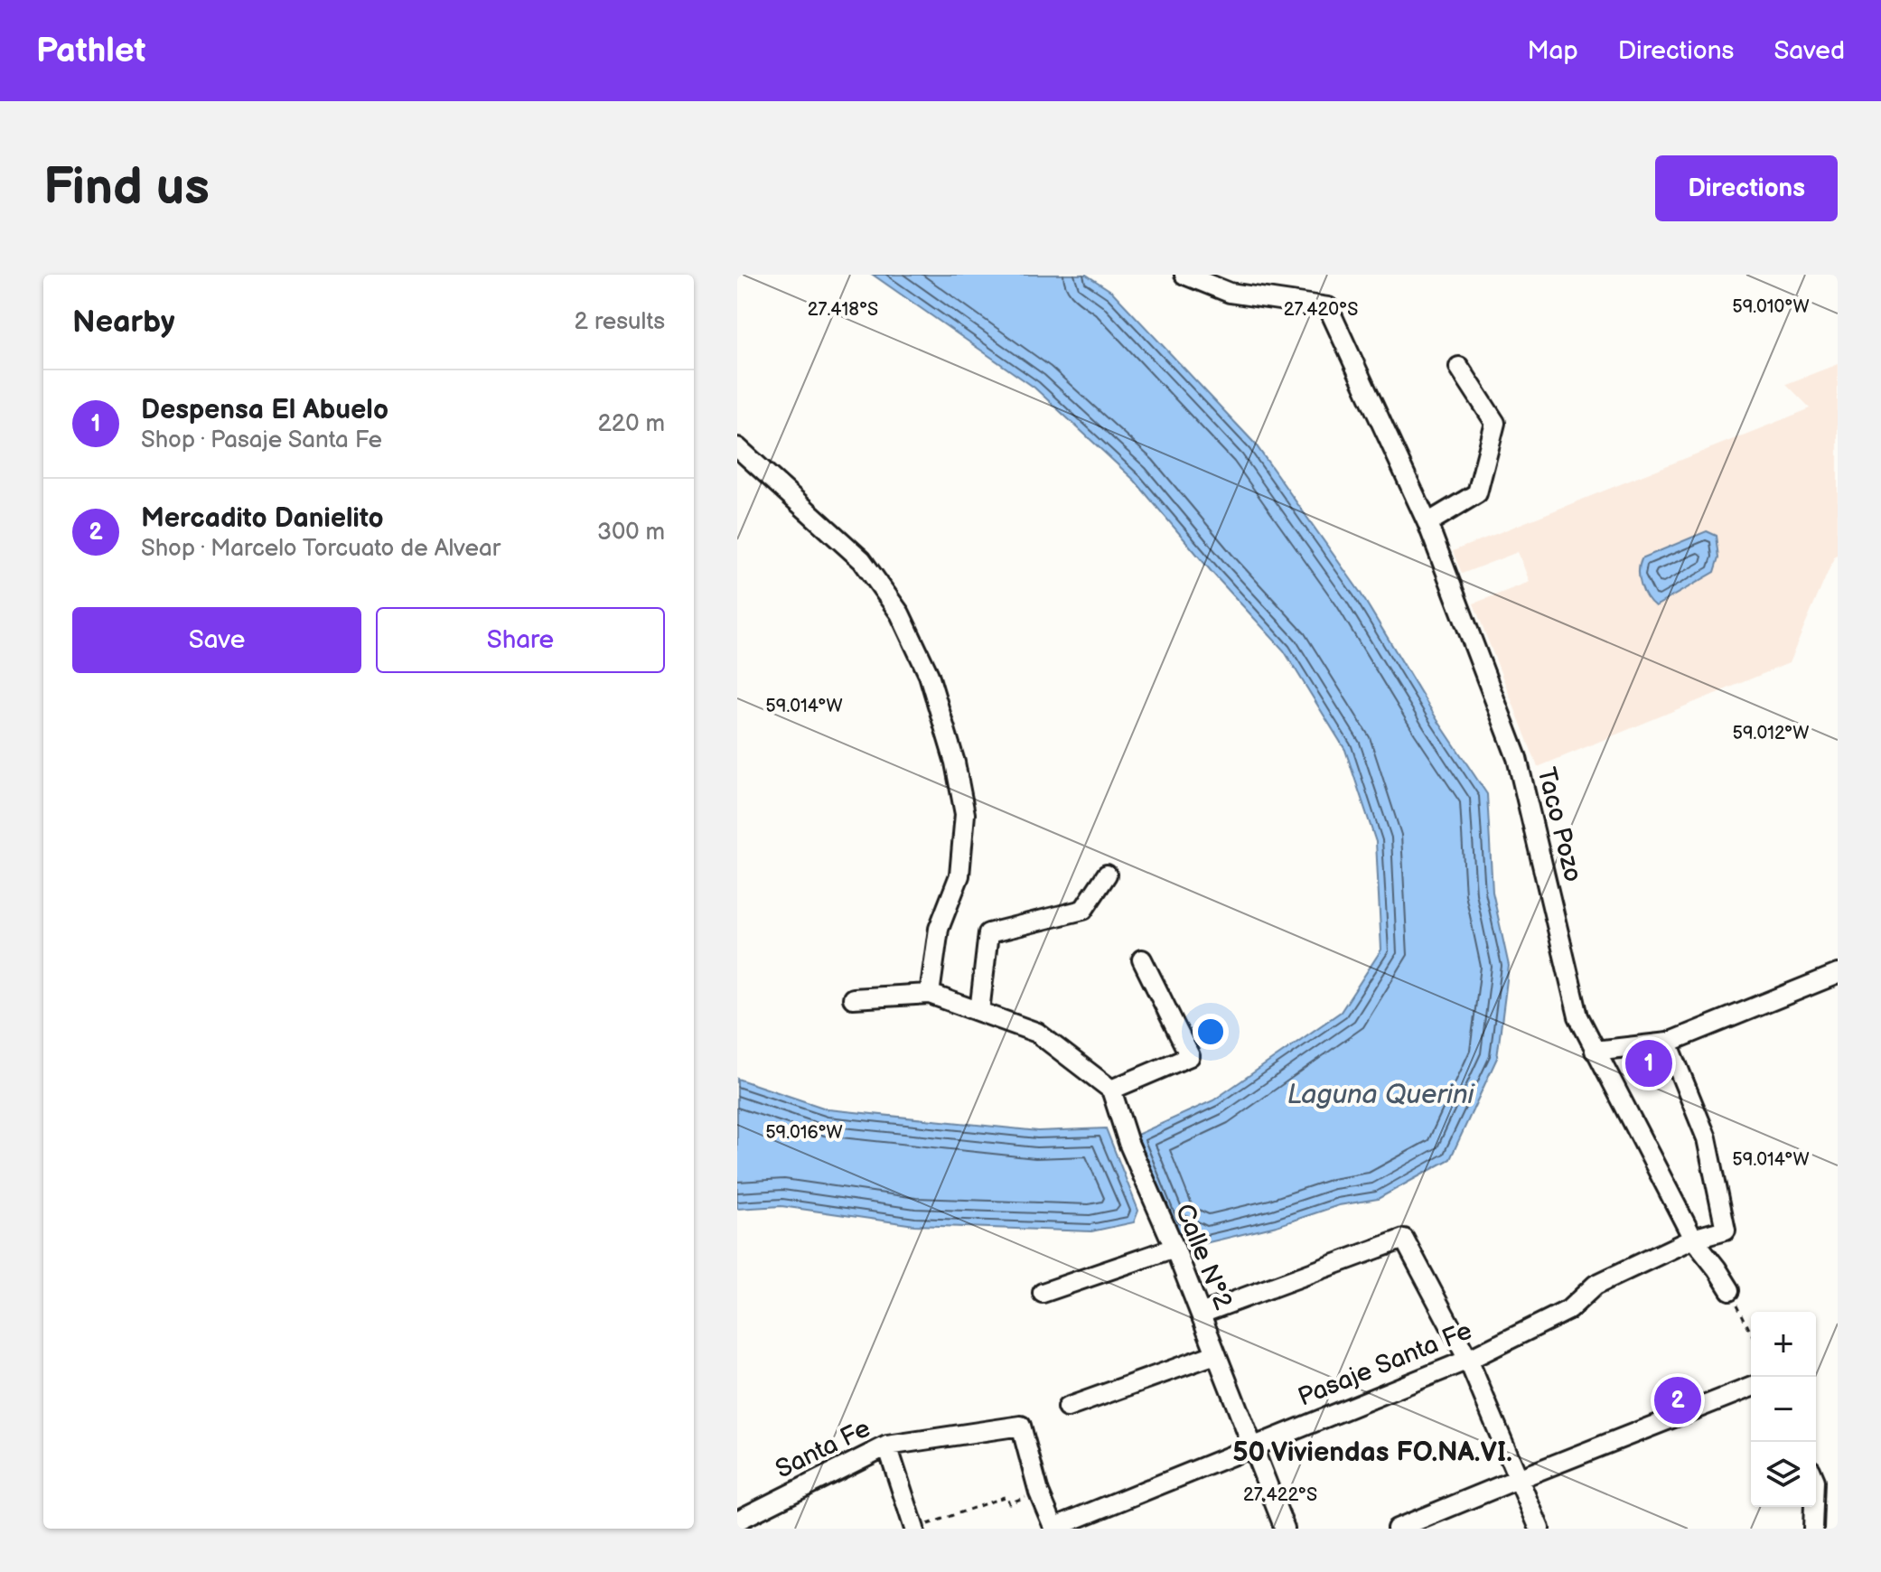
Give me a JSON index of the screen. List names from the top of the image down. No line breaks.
{"streets":{"street":["Taco Pozo","Calle N°2","Pasaje Santa Fe","Santa Fe"]},"crossings":[["Taco Pozo","Pasaje Santa Fe"],["Calle N°2","Pasaje Santa Fe"]],"districts":["50 Viviendas FO.NA.VI."],"water":["Laguna Querini"],"page":{"header":"Pathlet","nav":["Map","Directions","Saved"],"buttons":["Directions",["Save","Share"]],"title":"Find us","heading":["Nearby","2 results"],"list":[{"mark":"1","name":"Despensa El Abuelo","note":"Shop · Pasaje Santa Fe","value":"220 m"},{"mark":"2","name":"Mercadito Danielito","note":"Shop · Marcelo Torcuato de Alvear","value":"300 m"}],"pins":["1","2"],"map_buttons":["+","−"]},"coordinates":["59.010°W","27.418°S","27.420°S","59.014°W","59.012°W","59.016°W","27.422°S"]}
